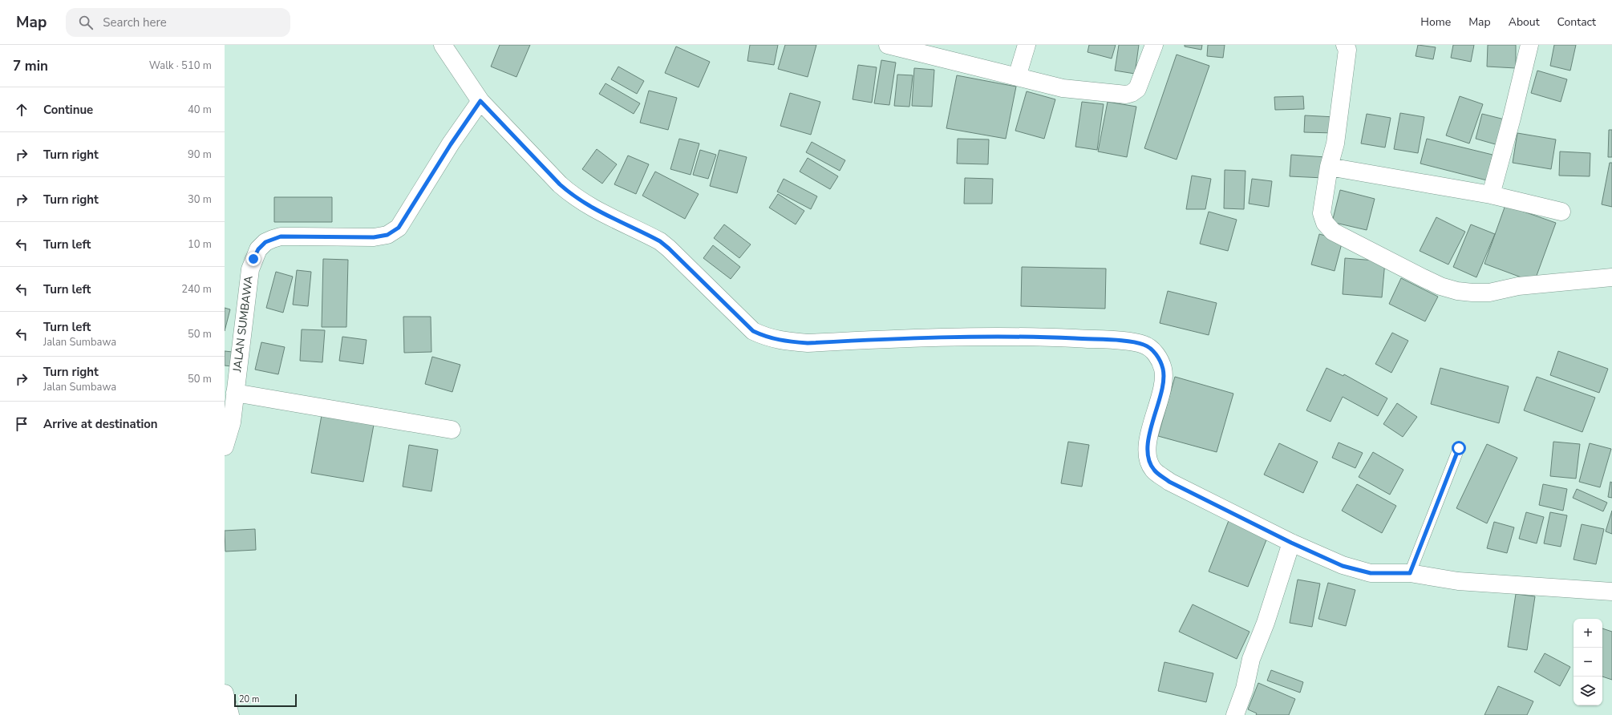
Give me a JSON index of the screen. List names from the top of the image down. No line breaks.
{"streets":{"street":["JALAN SUMBAWA"]},"scale_bar":"20 m","page":{"header":"Map","search":"Search here","nav":["Home","Map","About","Contact"],"heading":["7 min","Walk · 510 m"],"list":[["Continue","40 m"],["Turn right","90 m"],["Turn right","30 m"],["Turn left","10 m"],["Turn left","240 m"],["Turn left","Jalan Sumbawa","50 m"],["Turn right","Jalan Sumbawa","50 m"],"Arrive at destination"],"map_buttons":["+","−"],"scale":"20 m"}}
